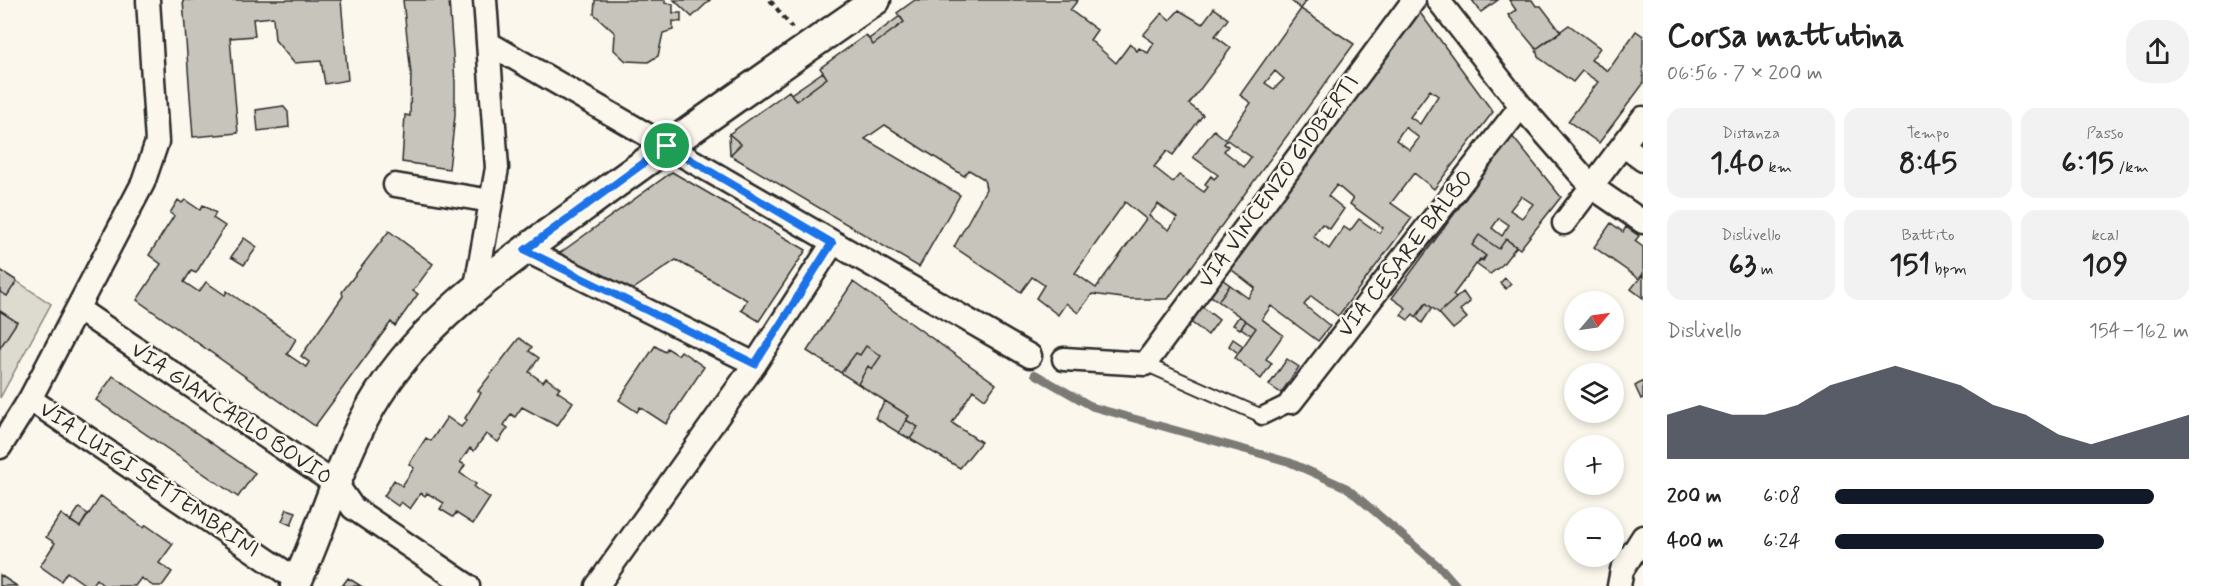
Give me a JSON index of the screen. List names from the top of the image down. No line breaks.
{"streets":{"street":["VIA VINCENZO GIOBERTI","VIA CESARE BALBO","VIA GIANCARLO BOVIO","VIA LUIGI SETTEMBRINI"]},"north":"top right","page":{"heading":["Corsa mattutina","06:56 · 7 × 200 m"],"stats":[["Distanza","1.40 km"],["Tempo","8:45"],["Passo","6:15 /km"],["Dislivello","63 m"],["Battito","151 bpm"],["kcal","109"]],"map_buttons":["+","−"],"chart":["Dislivello","154–162 m"],"list":[{"name":"200 m","note":"6:08"},{"name":"400 m","note":"6:24"}]}}
